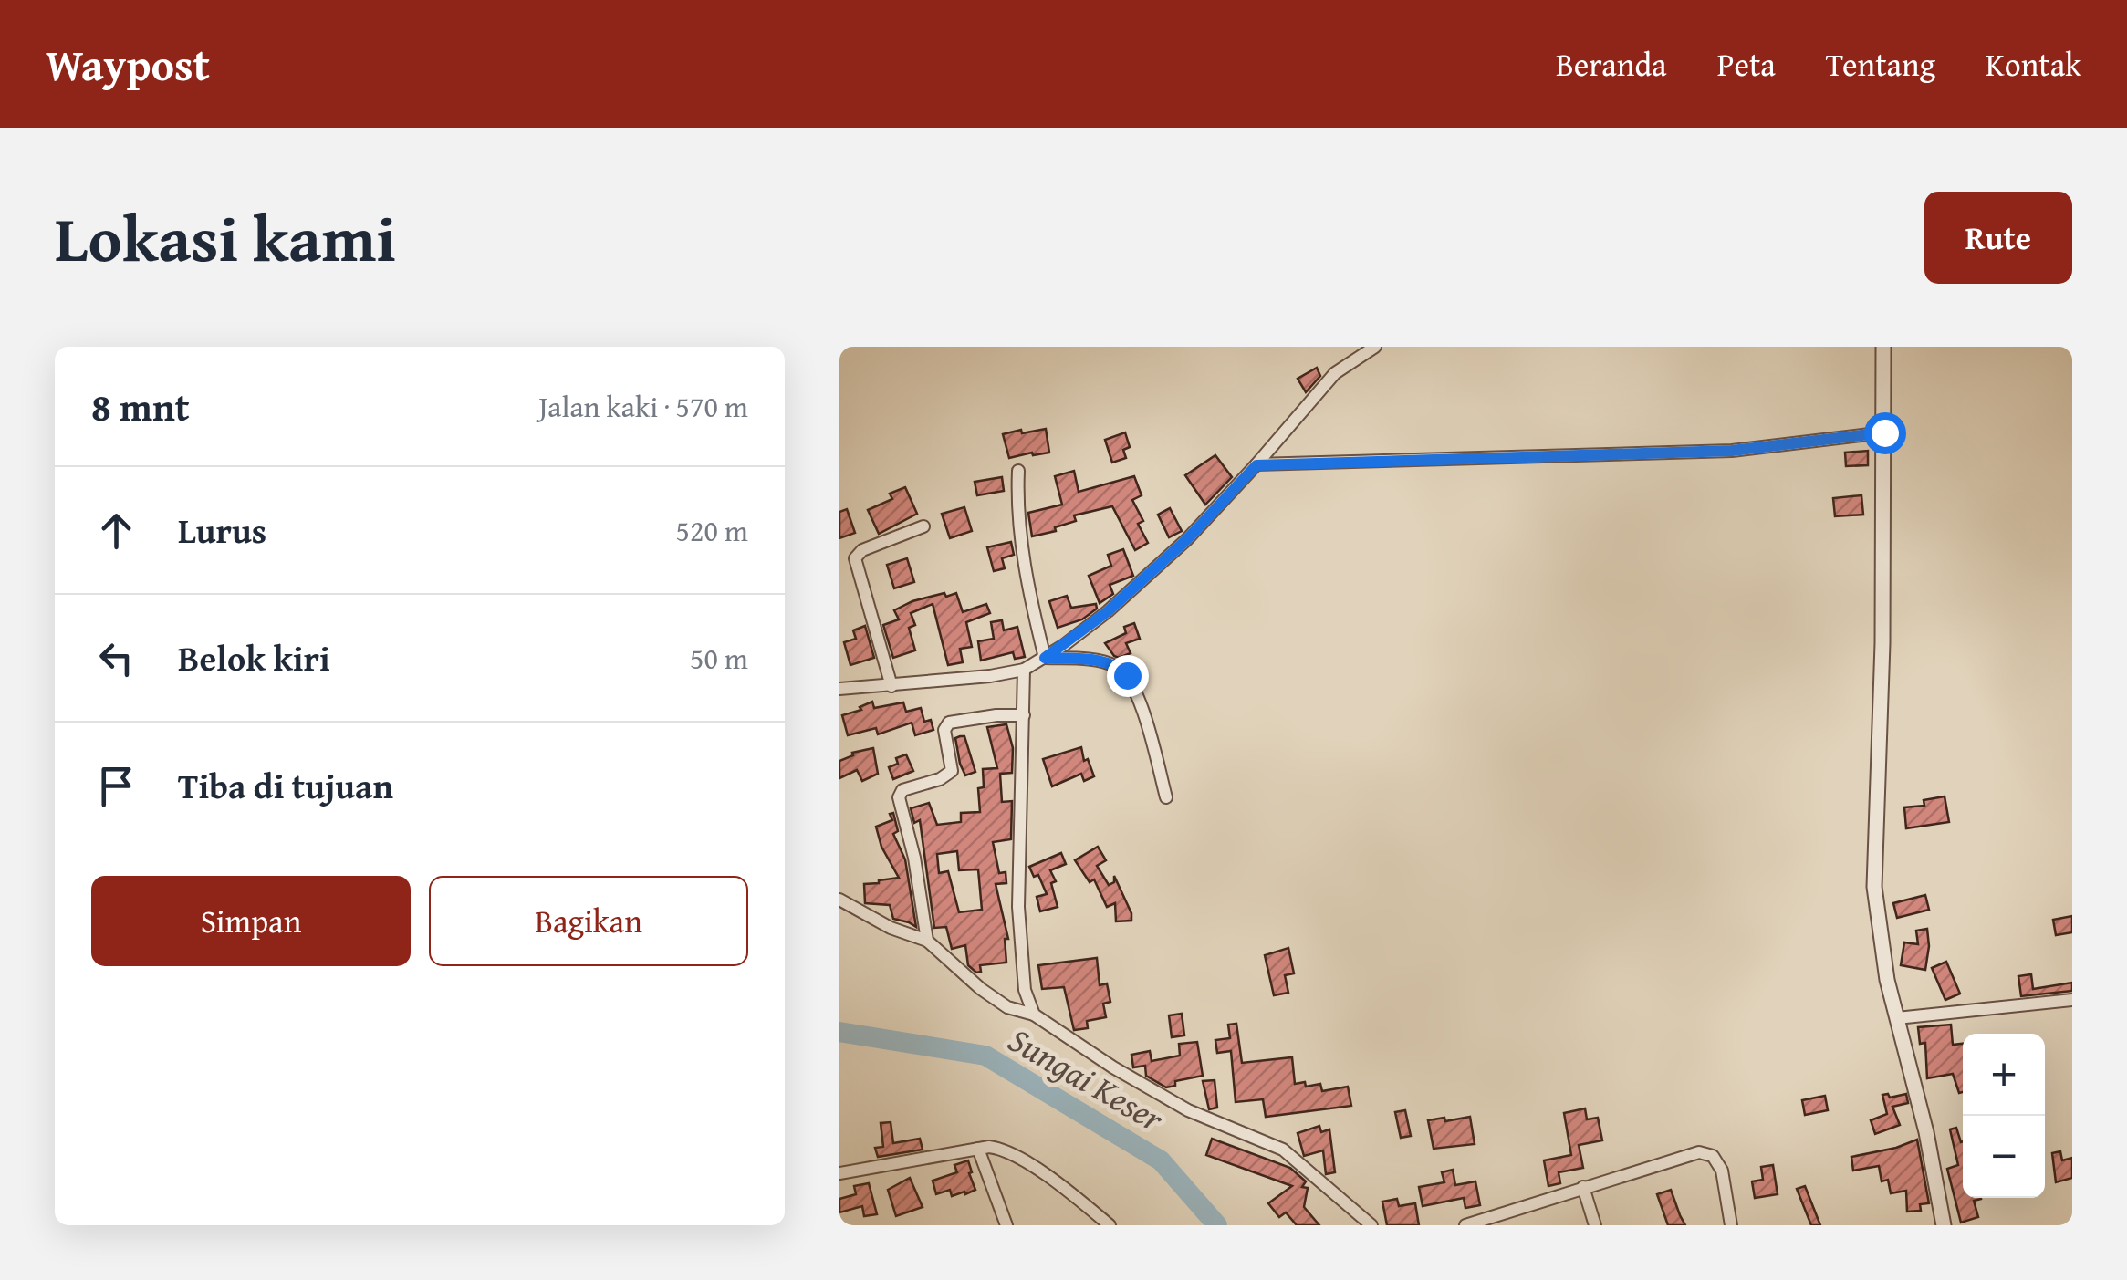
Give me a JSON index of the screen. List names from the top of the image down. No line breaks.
{"water":["Sungai Keser"],"page":{"header":"Waypost","nav":["Beranda","Peta","Tentang","Kontak"],"title":"Lokasi kami","buttons":["Rute",["Simpan","Bagikan"]],"heading":["8 mnt","Jalan kaki · 570 m"],"list":[["Lurus","520 m"],["Belok kiri","50 m"],"Tiba di tujuan"],"map_buttons":["+","−"]}}
